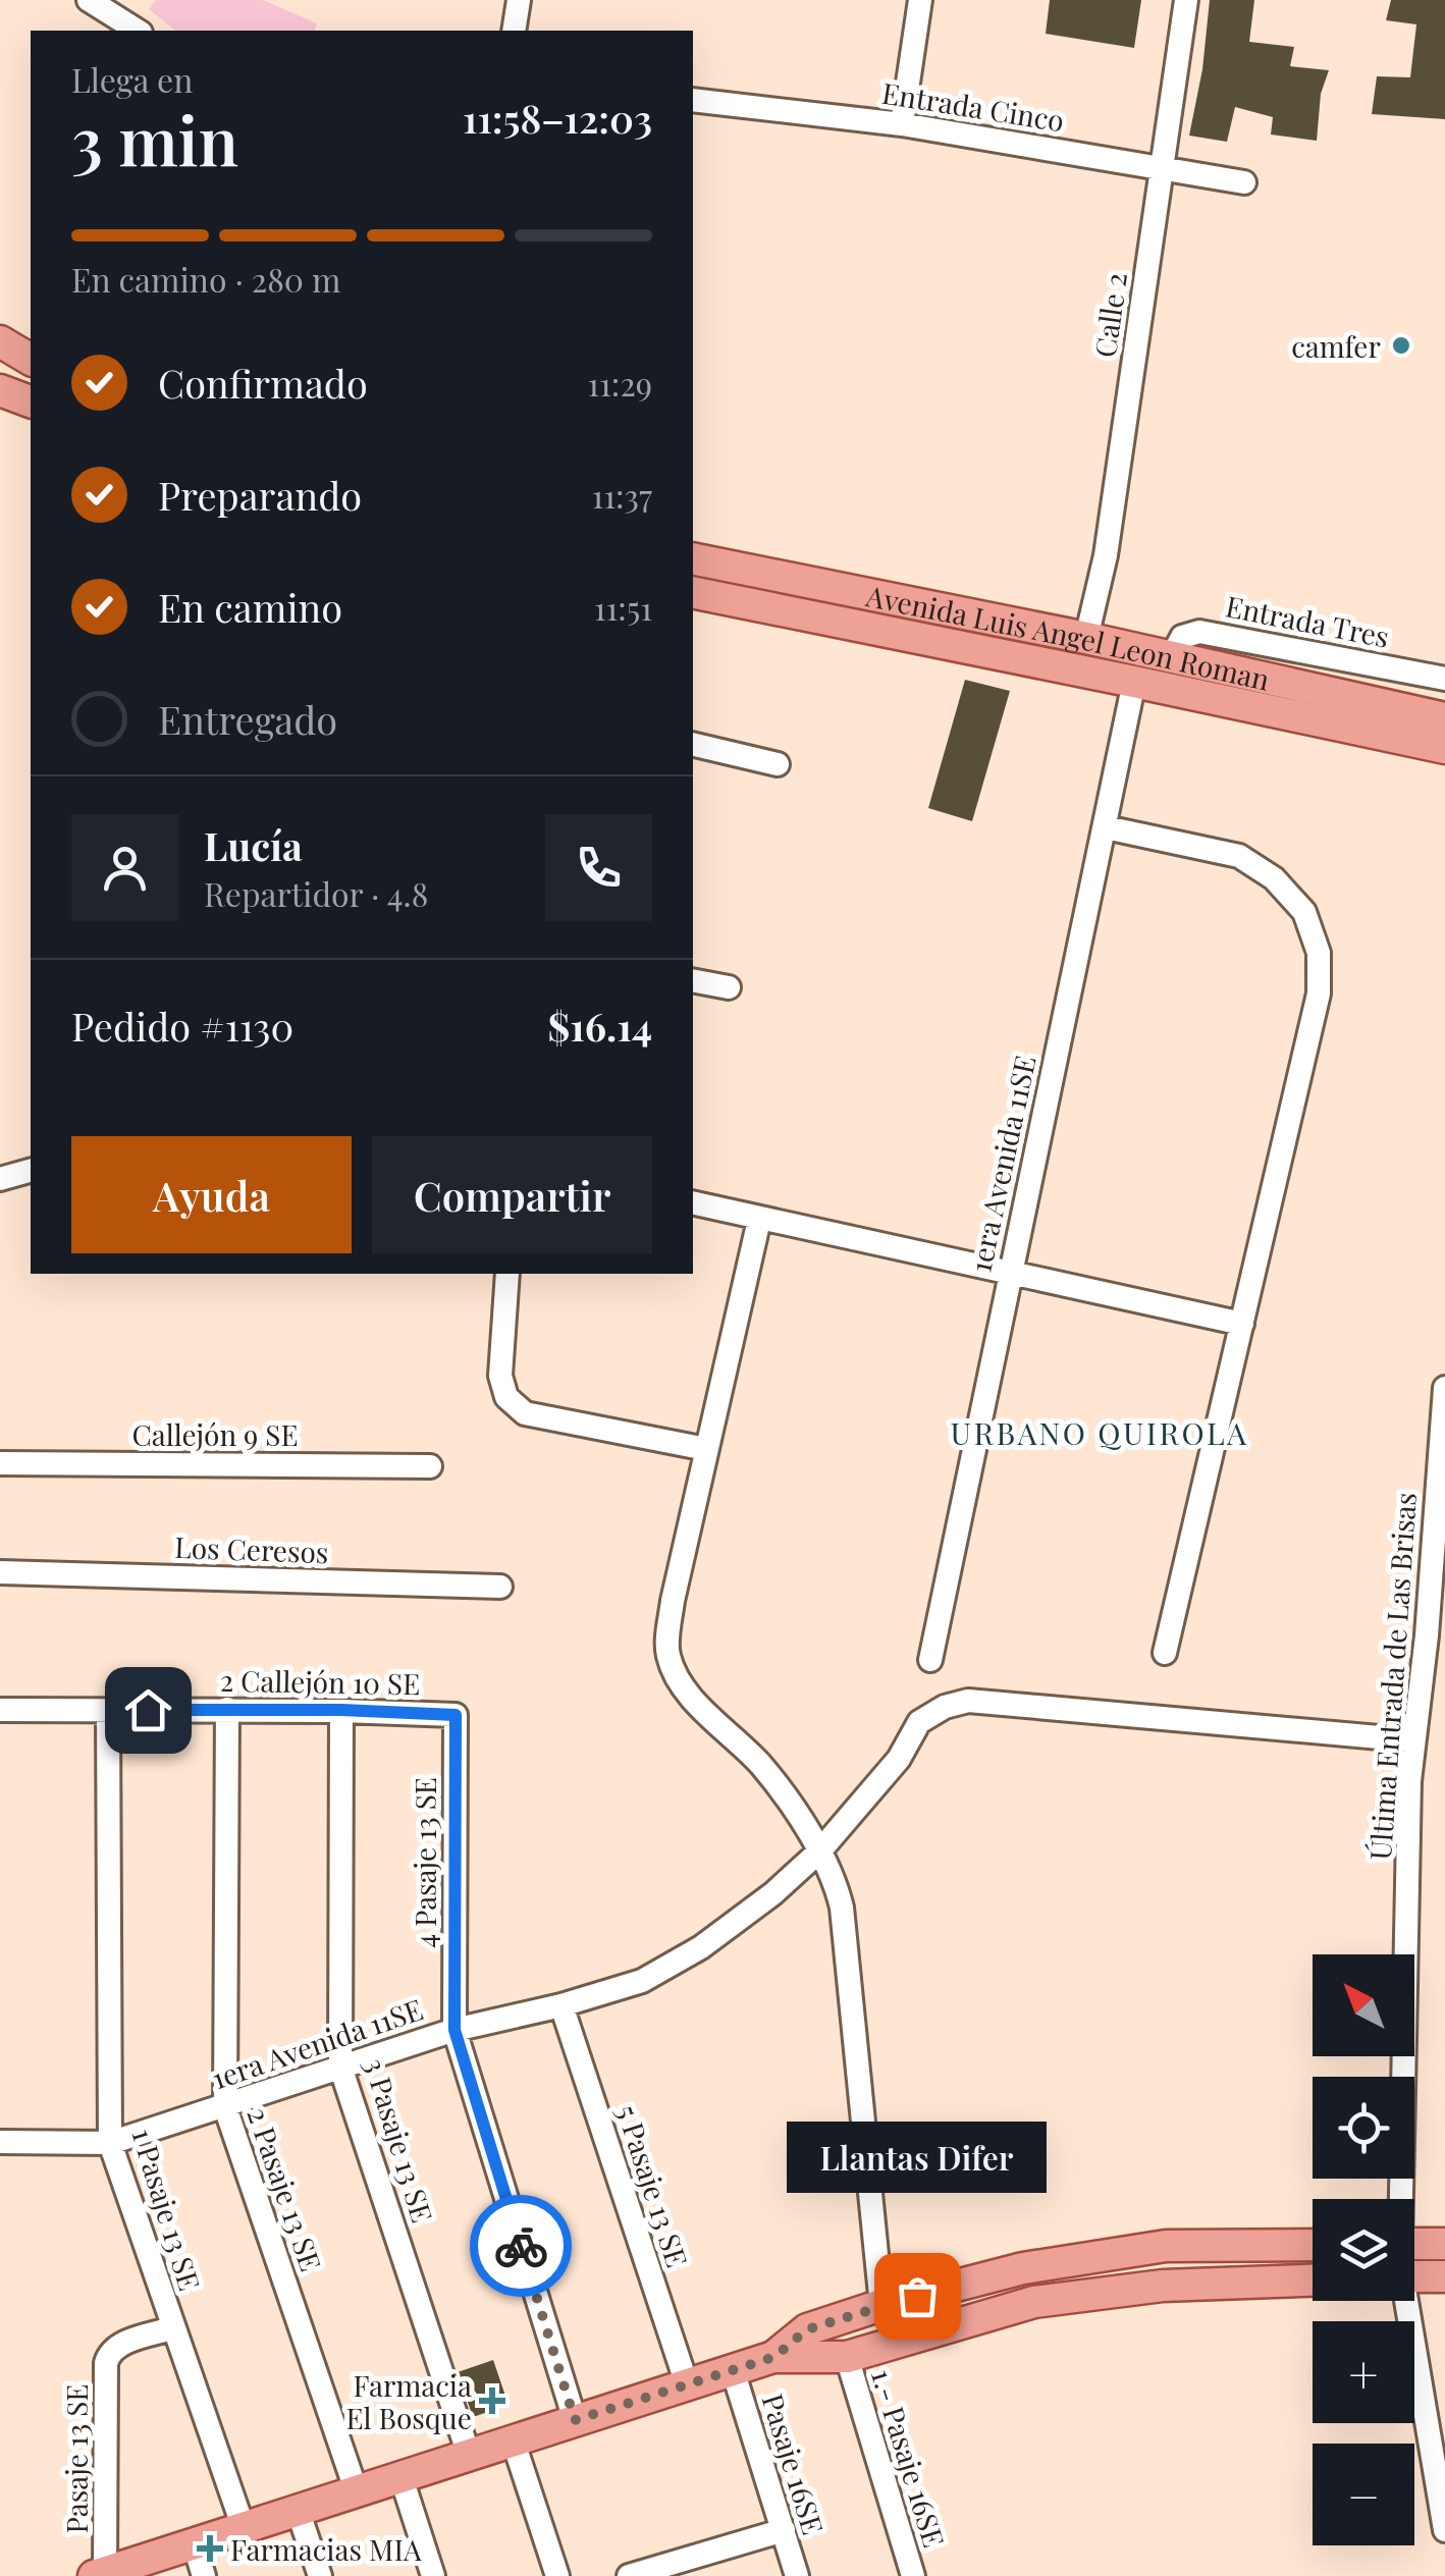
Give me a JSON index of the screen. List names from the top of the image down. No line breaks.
{"streets":{"main road":["Avenida Luis Angel Leon Roman"],"street":["Entrada Cinco","Calle 2","Entrada Tres","1era Avenida 11SE","Callejón 9 SE","Los Ceresos","Última Entrada de Las Brisas","2 Callejón 10 SE","4 Pasaje 13 SE","3 Pasaje 13 SE","5 Pasaje 13 SE","2 Pasaje 13 SE","1 Pasaje 13 SE","1.- Pasaje 16SE","Pasaje 13 SE","Pasaje 16SE"]},"crossings":[["Entrada Cinco","Calle 2"],["Calle 2","Avenida Luis Angel Leon Roman"],["Entrada Tres","Avenida Luis Angel Leon Roman"],["Avenida Luis Angel Leon Roman","1era Avenida 11SE"],["1era Avenida 11SE","Última Entrada de Las Brisas"],["1era Avenida 11SE","4 Pasaje 13 SE"],["1era Avenida 11SE","3 Pasaje 13 SE"],["1era Avenida 11SE","5 Pasaje 13 SE"],["1era Avenida 11SE","2 Pasaje 13 SE"],["1era Avenida 11SE","1 Pasaje 13 SE"],["2 Callejón 10 SE","4 Pasaje 13 SE"],["2 Callejón 10 SE","3 Pasaje 13 SE"],["2 Callejón 10 SE","2 Pasaje 13 SE"],["2 Callejón 10 SE","1 Pasaje 13 SE"],["1 Pasaje 13 SE","Pasaje 13 SE"]],"districts":["URBANO QUIROLA"],"places":{"other":["camfer","Llantas Difer"],"health":["Farmacia El Bosque","Farmacias MIA"]},"north":"top left","page":{"heading":["3 min","Llega en","11:58–12:03"],"panel":["Lucía","Repartidor · 4.8","Pedido #1130","$16.14"],"bar":"En camino · 280 m","list":[["Confirmado","11:29"],["Preparando","11:37"],["En camino","11:51"],"Entregado"],"buttons":["Ayuda","Compartir"],"map_buttons":["+","−"],"bubble":"Llantas Difer"}}
